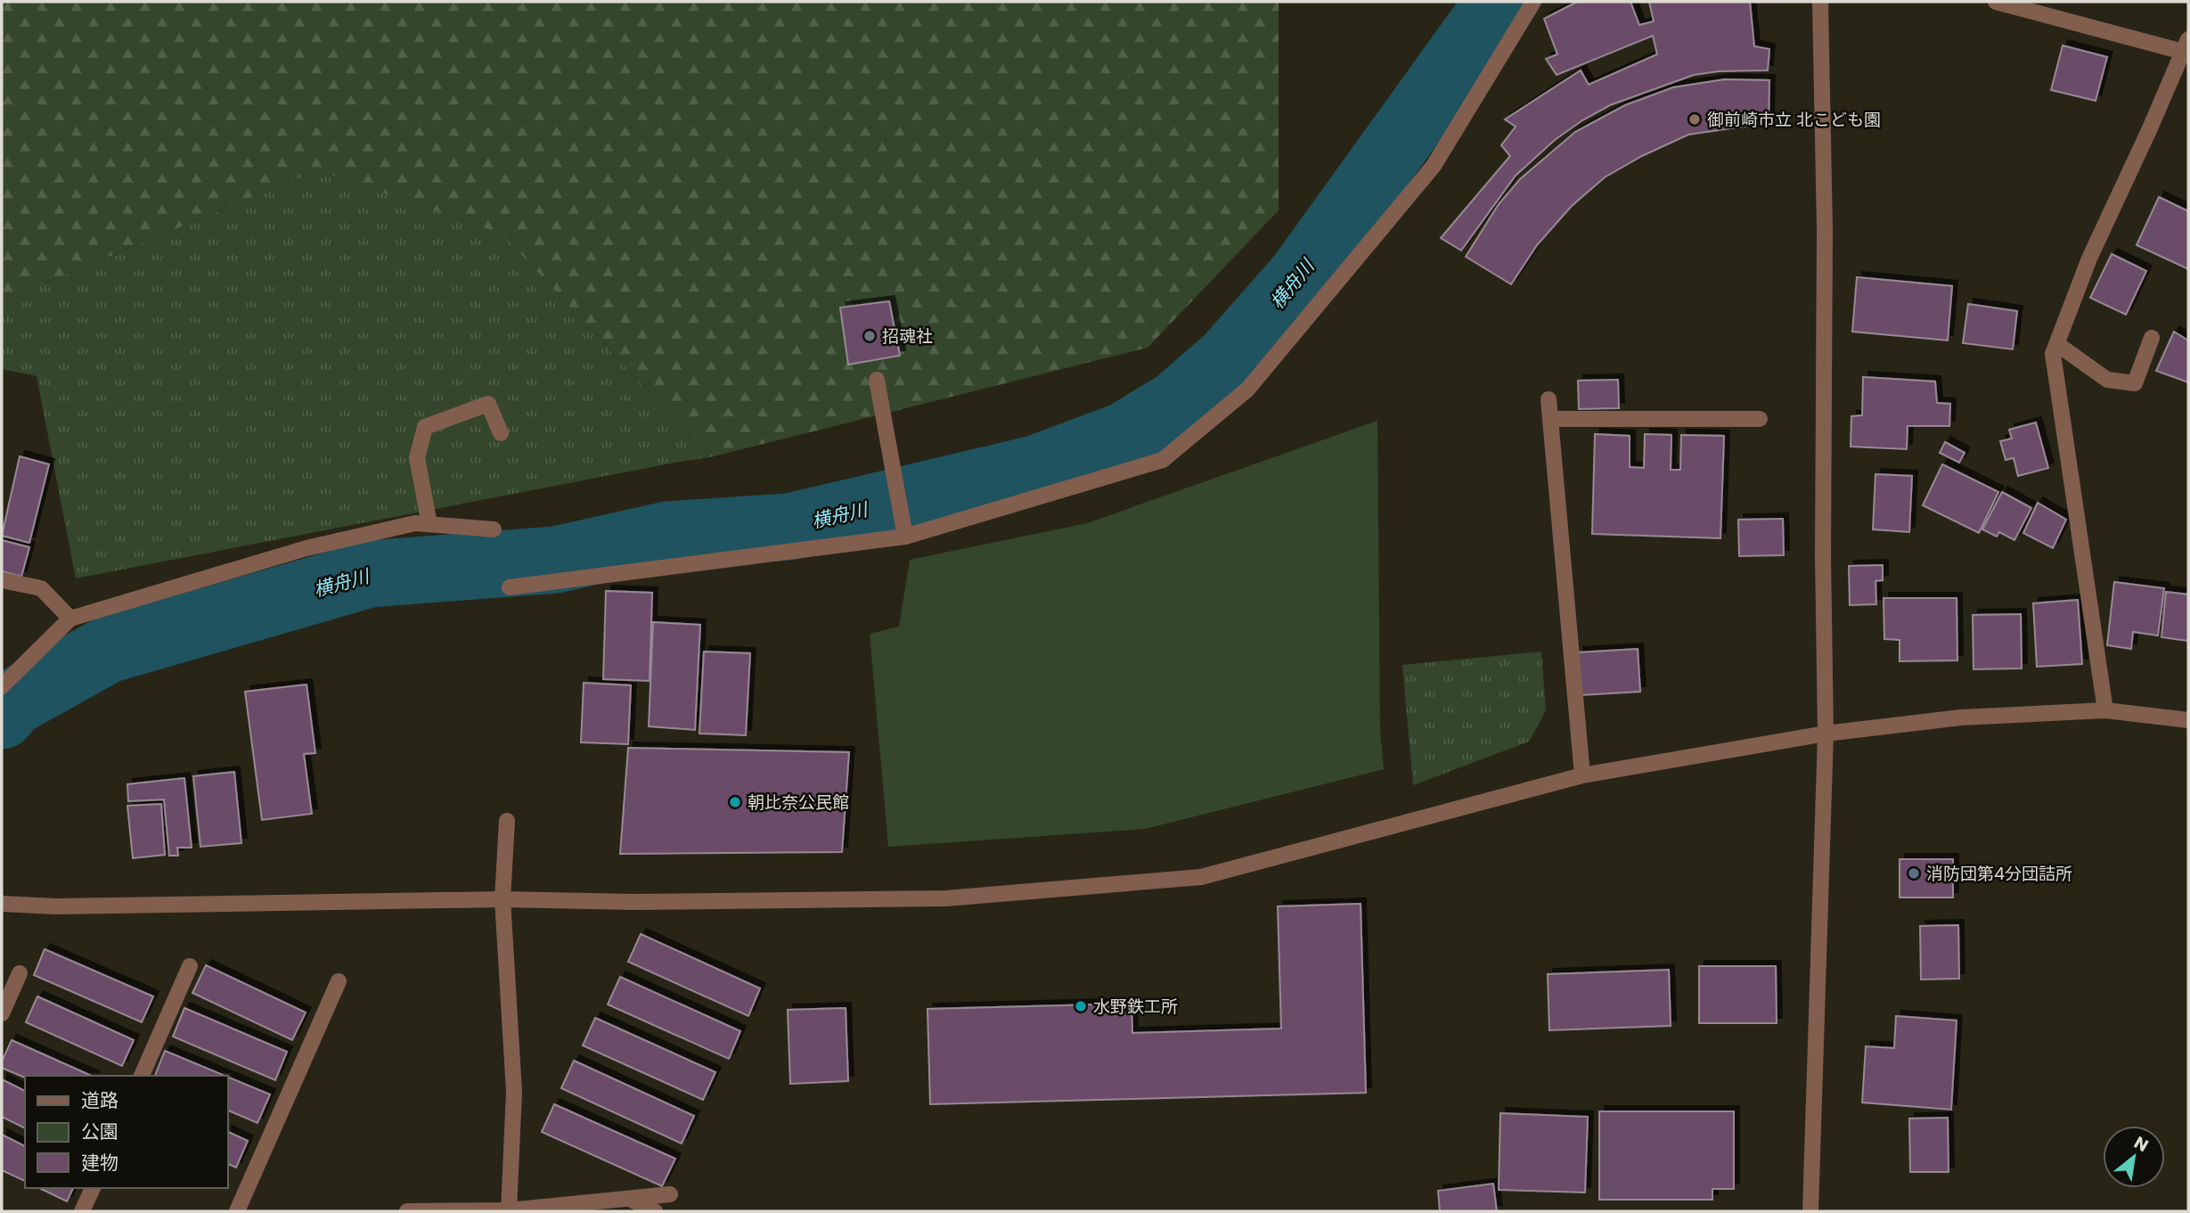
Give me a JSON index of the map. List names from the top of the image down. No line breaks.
{"water":["横舟川"],"places":["御前崎市立 北こども園","招魂社","朝比奈公民館","消防団第4分団詰所","水野鉄工所"],"legend":["道路","公園","建物"],"north":"top right"}
